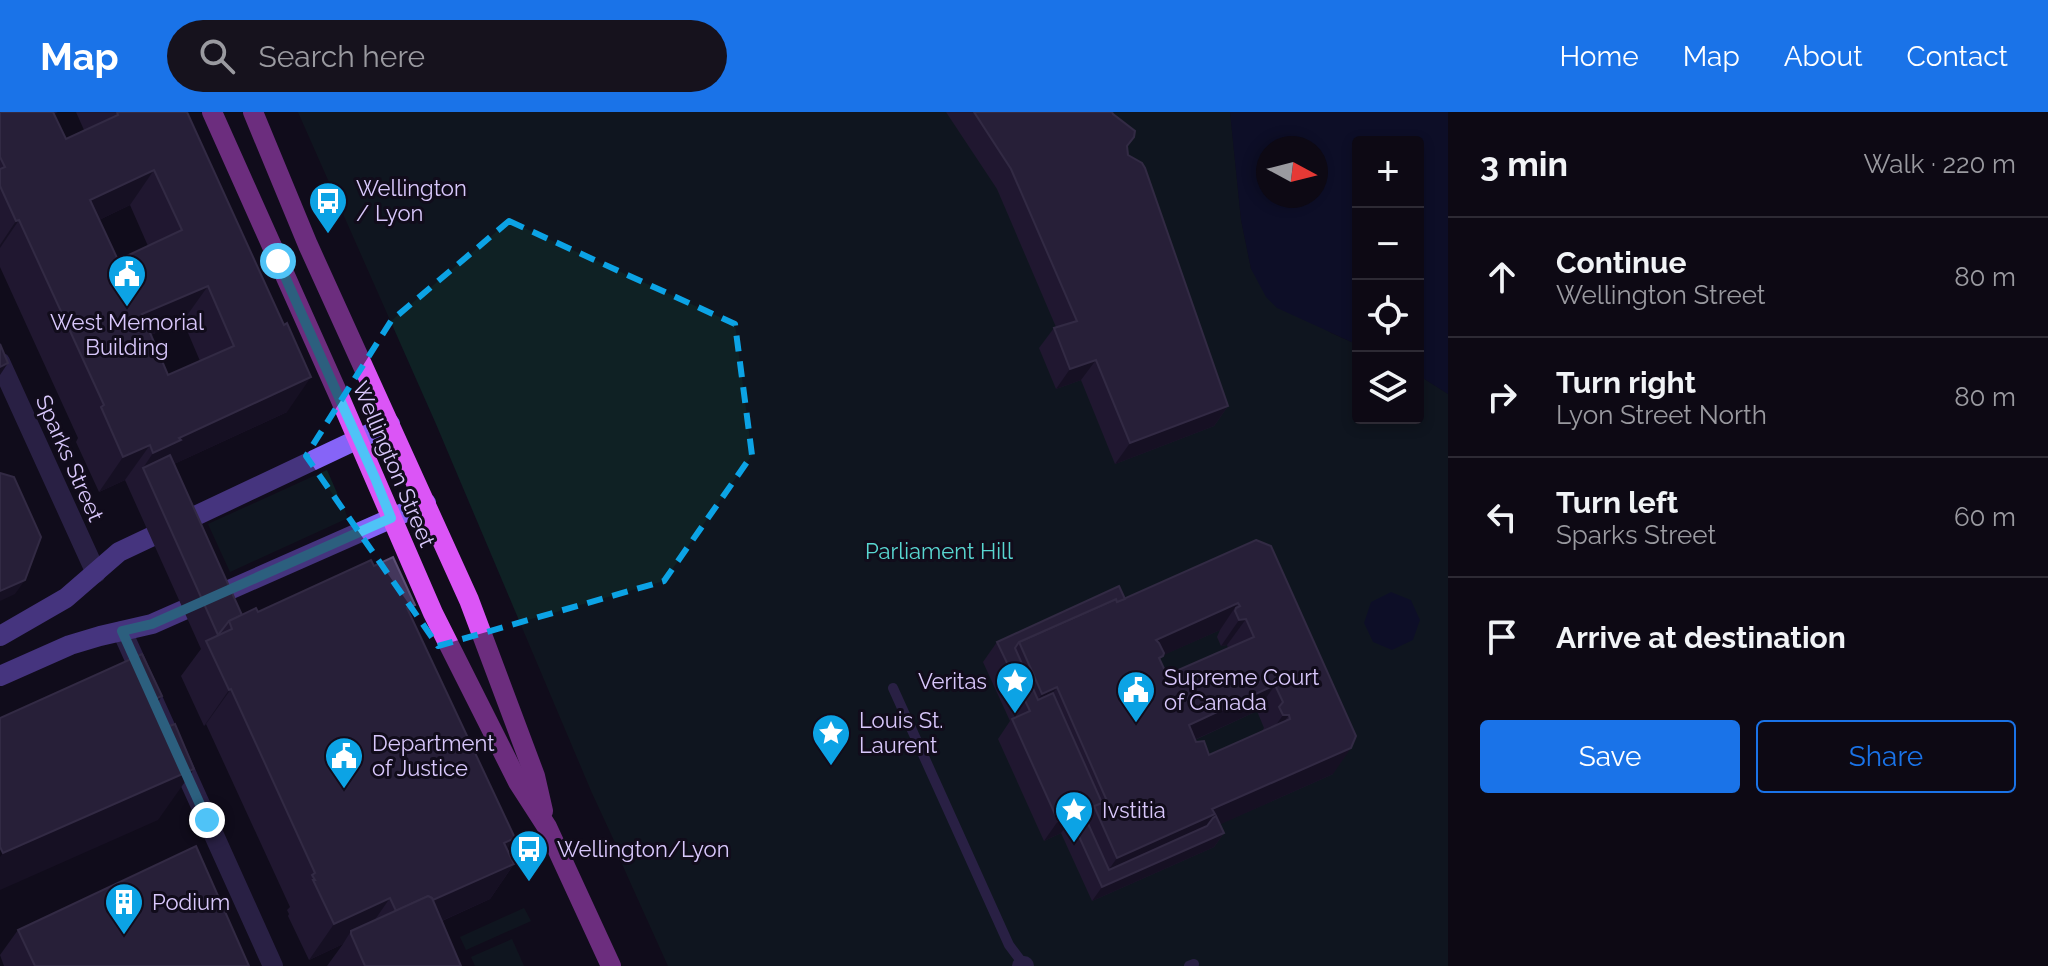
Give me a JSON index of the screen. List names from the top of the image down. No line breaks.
{"streets":{"main road":["Wellington Street"],"street":["Sparks Street"]},"parks":["Parliament Hill"],"places":{"bus stop":["Wellington / Lyon","Wellington/Lyon"],"public building":["West Memorial Building","Supreme Court of Canada","Department of Justice"],"place":["Veritas","Louis St. Laurent","Ivstitia"],"building":["Podium"]},"north":"right","page":{"header":"Map","search":"Search here","nav":["Home","Map","About","Contact"],"heading":["3 min","Walk · 220 m"],"map_buttons":["+","−"],"list":[["Continue","Wellington Street","80 m"],["Turn right","Lyon Street North","80 m"],["Turn left","Sparks Street","60 m"],"Arrive at destination"],"buttons":["Save","Share"]}}
